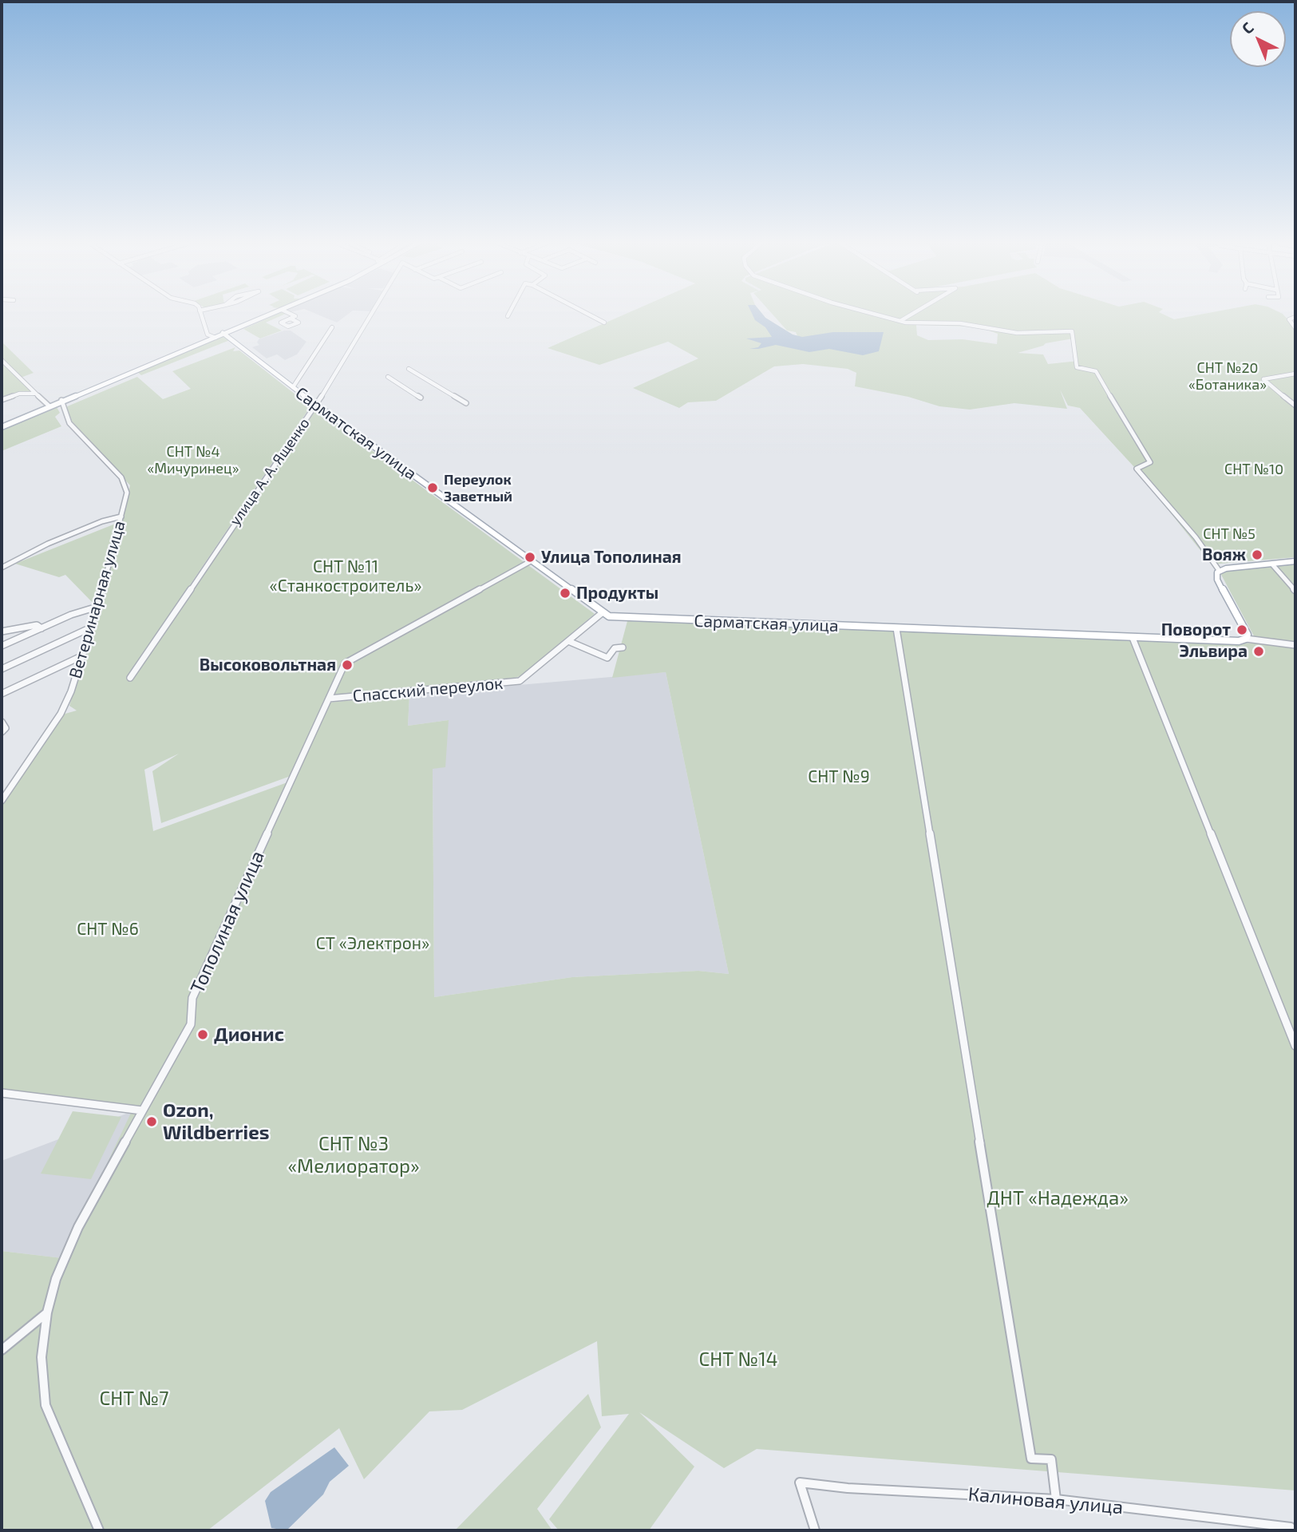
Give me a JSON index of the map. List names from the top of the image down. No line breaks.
{"streets":{"main road":["Сарматская улица"],"street":["улица А. А. Ященко","Ветеринарная улица","Спасский переулок","Тополиная улица","Калиновая улица"]},"crossings":[["Сарматская улица","улица А. А. Ященко"],["Сарматская улица","Спасский переулок"],["Спасский переулок","Тополиная улица"]],"parks":["СНТ №20 «Ботаника»","СНТ №4 «Мичуринец»","СНТ №10","СНТ №5","СНТ №11 «Станкостроитель»","СНТ №9","СНТ №6","СТ «Электрон»","СНТ №3 «Мелиоратор»","ДНТ «Надежда»","СНТ №14","СНТ №7"],"places":["Переулок Заветный","Вояж","Улица Тополиная","Продукты","Поворот","Эльвира","Высоковольтная","Дионис","Ozon, Wildberries"],"north":"top left"}
